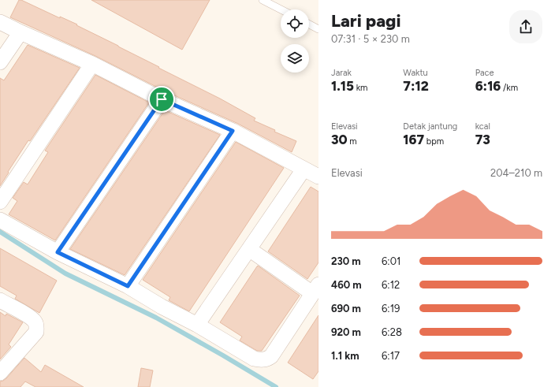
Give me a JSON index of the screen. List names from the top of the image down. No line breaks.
{"page":{"heading":["Lari pagi","07:31 · 5 × 230 m"],"stats":[["Jarak","1.15 km"],["Waktu","7:12"],["Pace","6:16 /km"],["Elevasi","30 m"],["Detak jantung","167 bpm"],["kcal","73"]],"chart":["Elevasi","204–210 m"],"list":[{"name":"230 m","note":"6:01"},{"name":"460 m","note":"6:12"},{"name":"690 m","note":"6:19"},{"name":"920 m","note":"6:28"},{"name":"1.1 km","note":"6:17"}]}}
